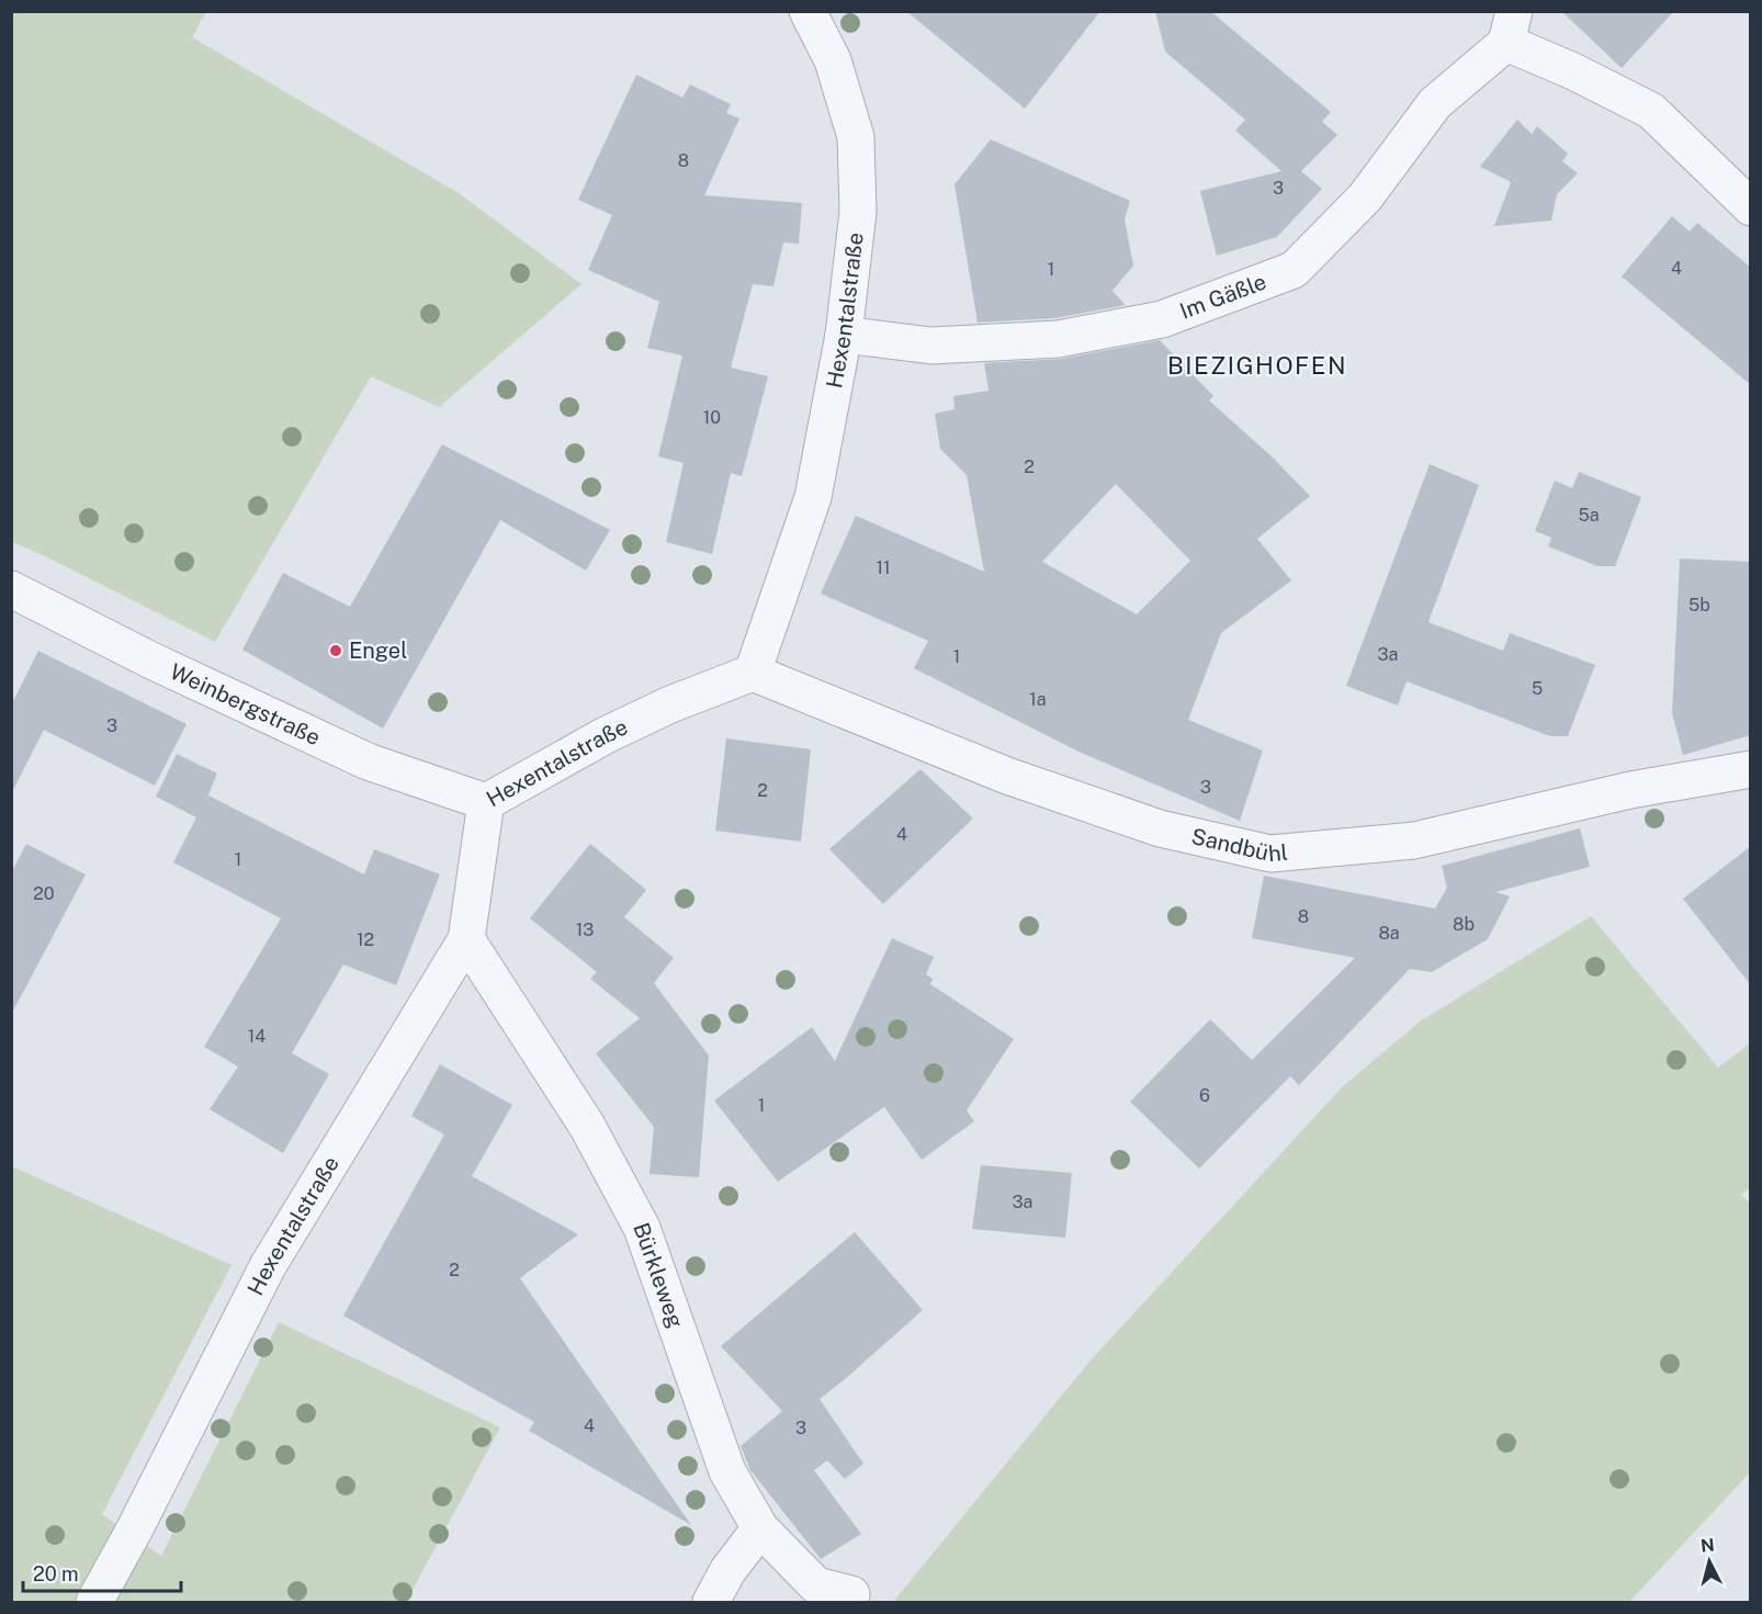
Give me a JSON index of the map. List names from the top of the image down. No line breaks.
{"streets":{"street":["Im Gäßle","Hexentalstraße","Weinbergstraße","Sandbühl","Bürkleweg"]},"crossings":[["Im Gäßle","Hexentalstraße"],["Hexentalstraße","Weinbergstraße"],["Hexentalstraße","Sandbühl"],["Hexentalstraße","Bürkleweg"]],"districts":["BIEZIGHOFEN"],"places":["Engel"],"house_numbers":["8","3","4","1","10","2","5a","11","5b","3a","1","5","1a","3","3","2","4","1","20","8","8b","13","8a","12","14","6","1","3a","2","4","3"],"scale_bar":"20 m","north":"top"}
